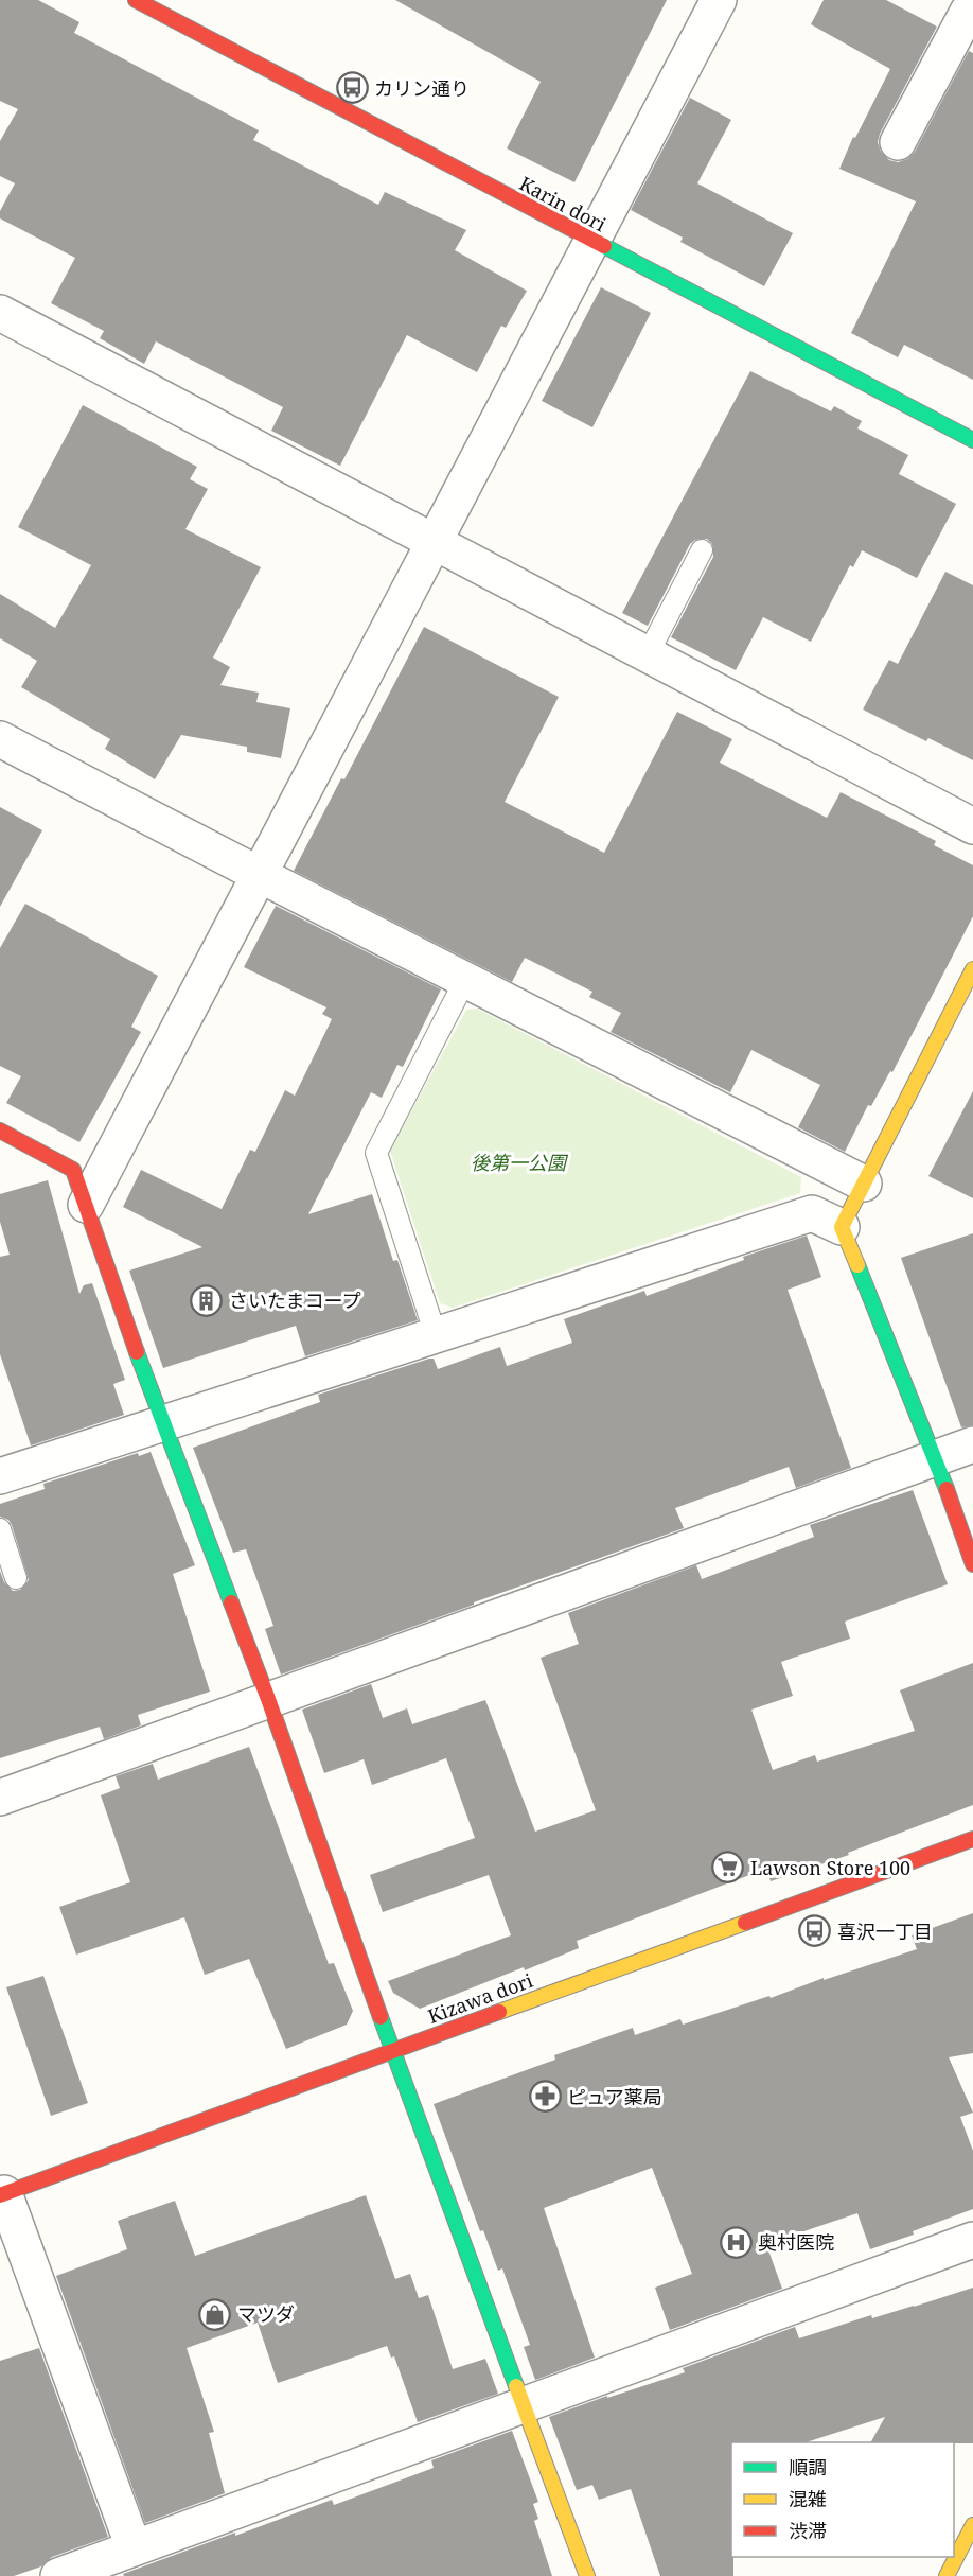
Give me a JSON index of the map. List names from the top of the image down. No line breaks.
{"streets":{"street":["Karin dori","Kizawa dori"]},"parks":["後第一公園"],"places":{"bus stop":["カリン通り","喜沢一丁目"],"building":["さいたまコープ"],"supermarket":["Lawson Store 100"],"pharmacy":["ピュア薬局"],"hospital":["奥村医院"],"shop":["マツダ"]},"legend":["順調","混雑","渋滞"]}
